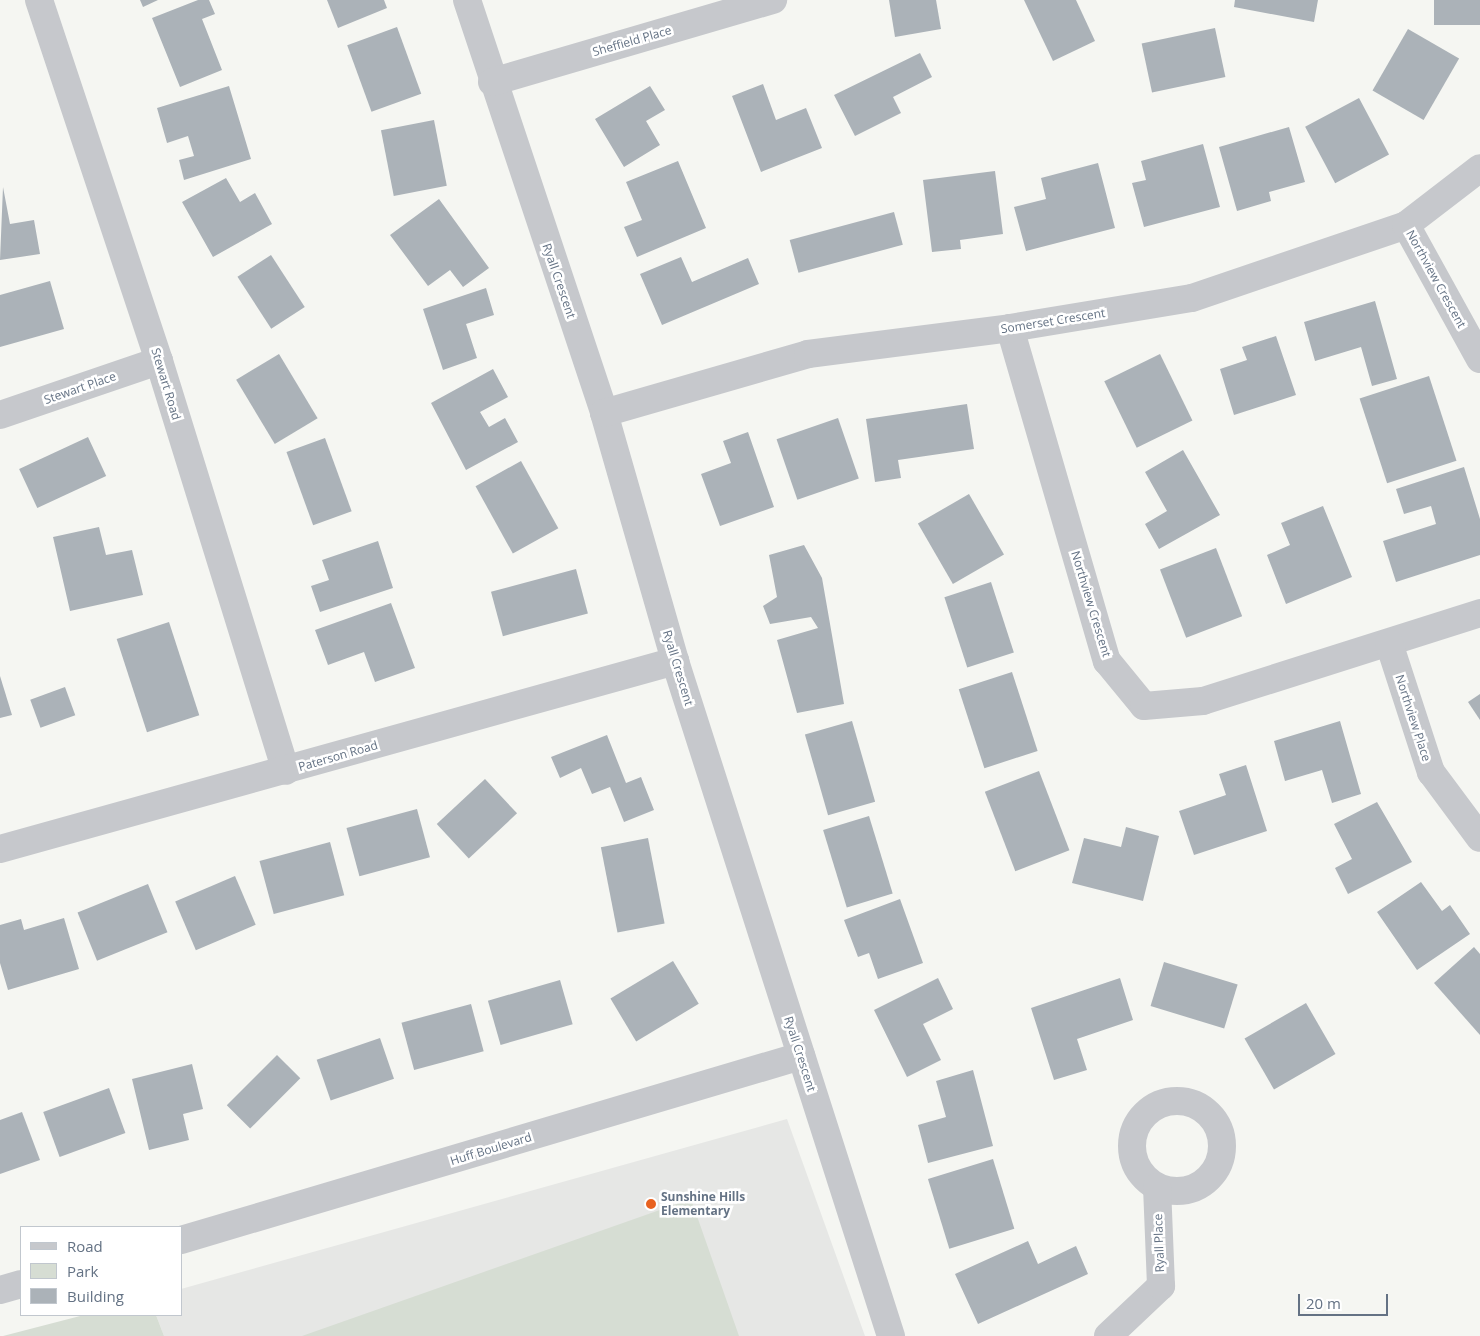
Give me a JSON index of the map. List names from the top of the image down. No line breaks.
{"streets":{"street":["Sheffield Place","Northview Crescent","Ryall Crescent","Somerset Crescent","Stewart Road","Stewart Place","Northview Place","Paterson Road","Huff Boulevard","Ryall Place"]},"crossings":[["Sheffield Place","Ryall Crescent"],["Northview Crescent","Somerset Crescent"],["Northview Crescent","Northview Place"],["Ryall Crescent","Somerset Crescent"],["Ryall Crescent","Paterson Road"],["Ryall Crescent","Huff Boulevard"],["Stewart Road","Stewart Place"],["Stewart Road","Paterson Road"]],"places":["Sunshine Hills Elementary"],"legend":["Road","Park","Building"],"scale_bar":"20 m"}
